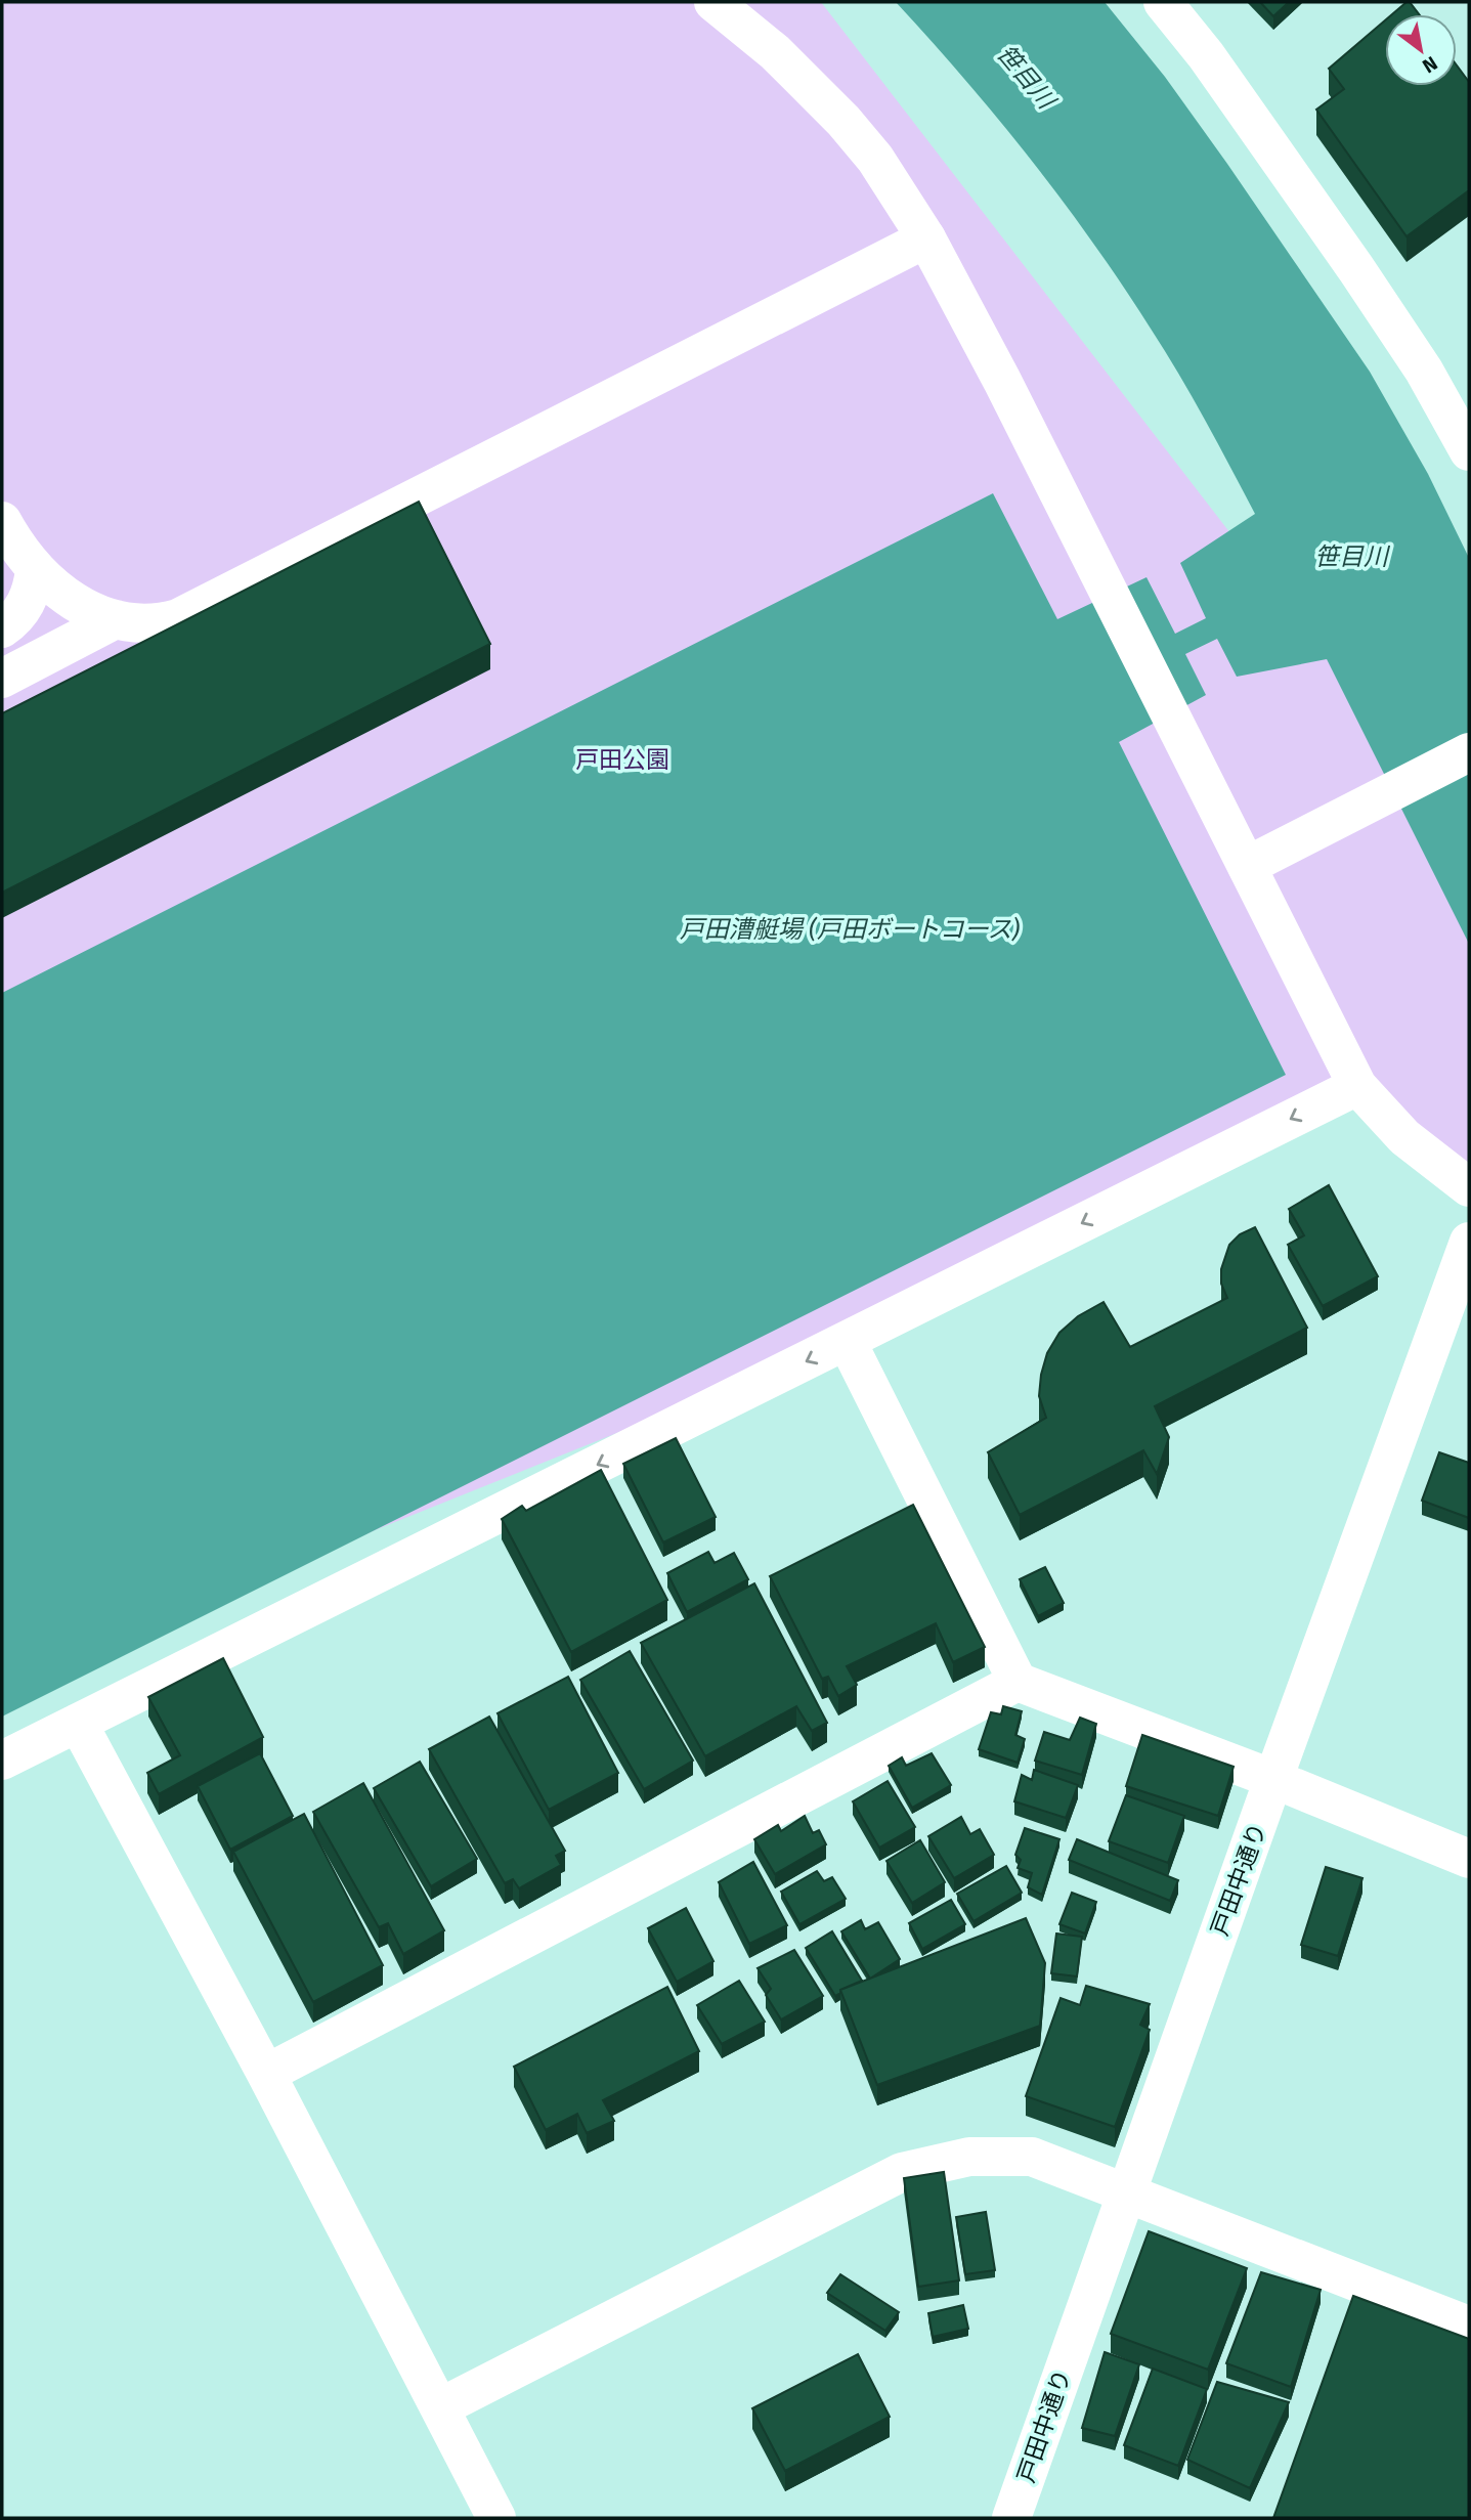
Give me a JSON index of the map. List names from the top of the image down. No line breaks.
{"streets":{"street":["戸田中通り"]},"water":["笹目川","戸田漕艇場 (戸田ボートコース)"],"parks":["戸田公園"],"north":"bottom right"}
